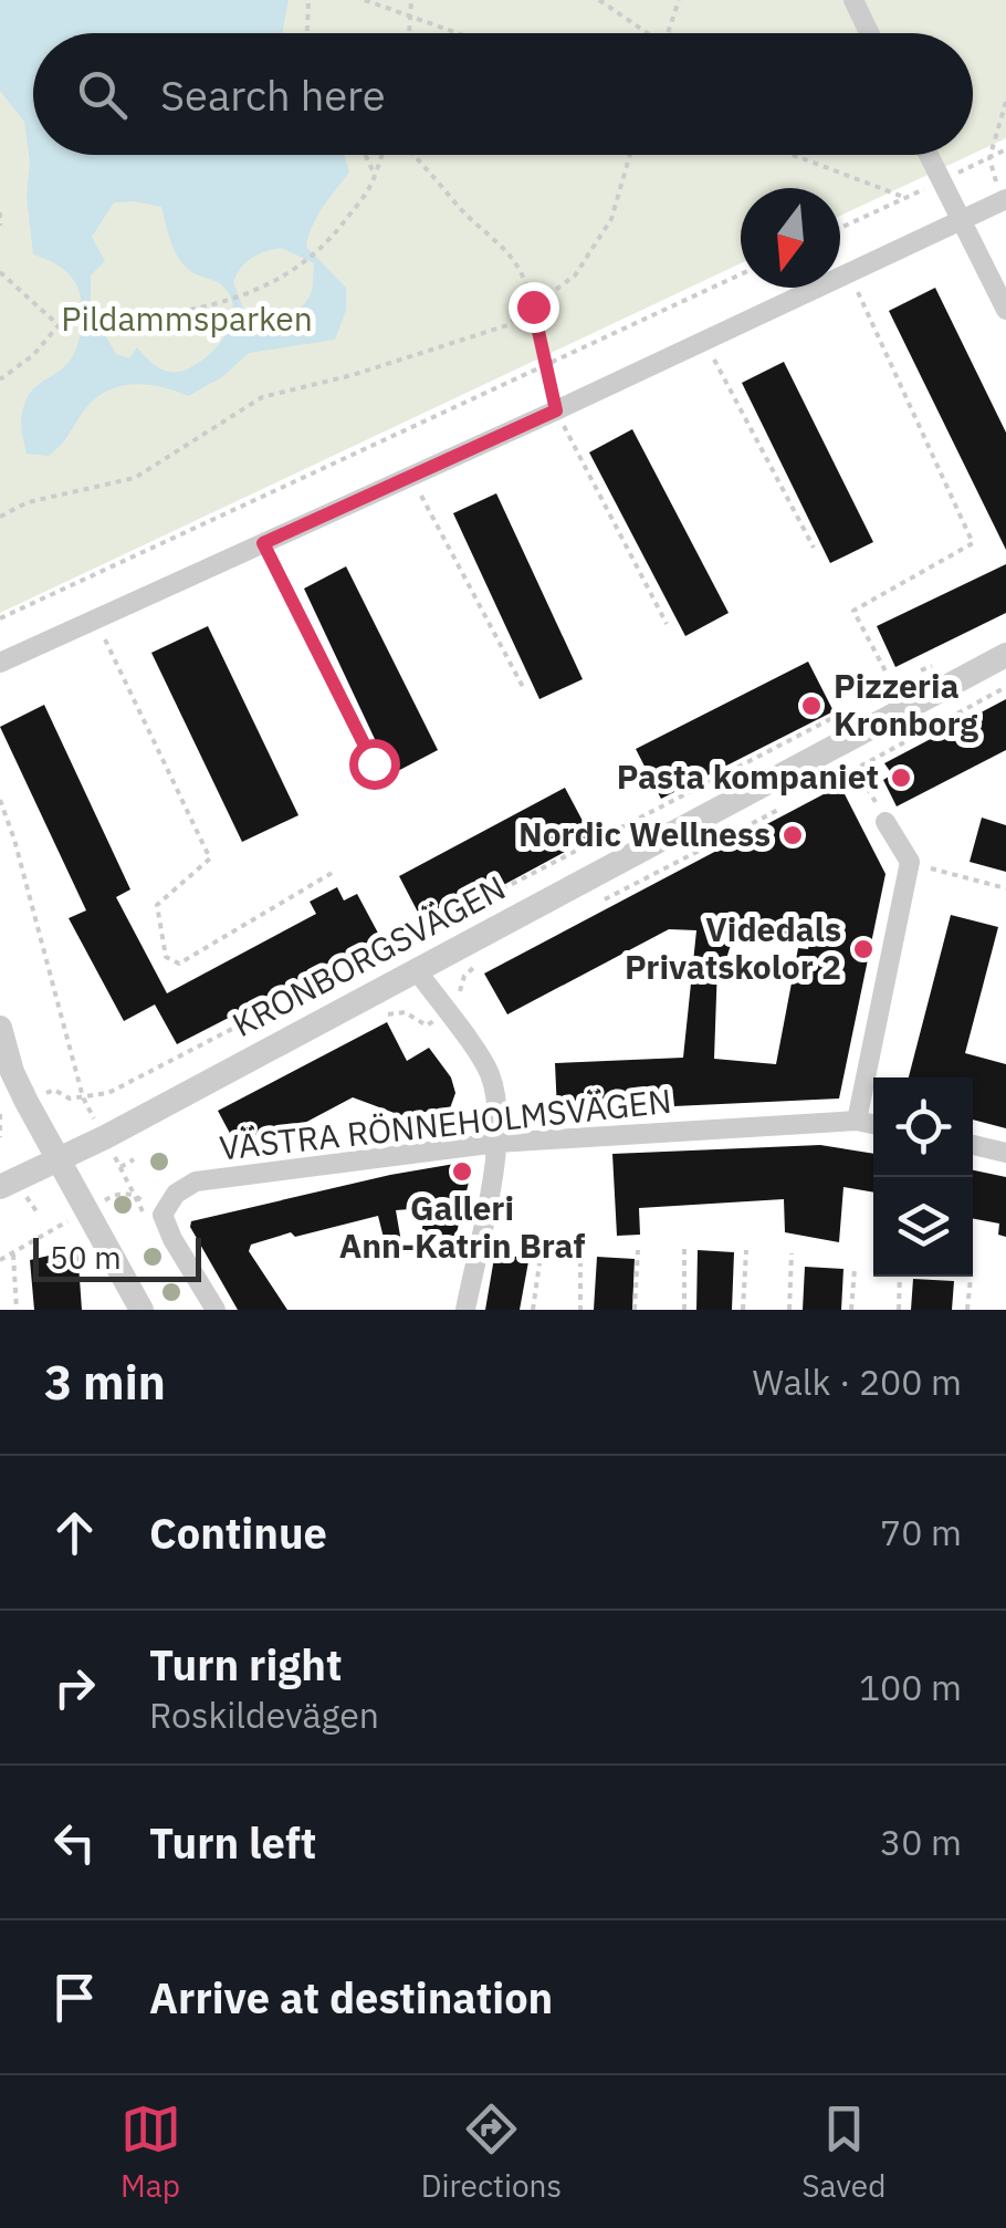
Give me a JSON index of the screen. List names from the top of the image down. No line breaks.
{"streets":{"street":["KRONBORGSVÄGEN","VÄSTRA RÖNNEHOLMSVÄGEN"]},"parks":["Pildammsparken"],"places":["Pizzeria Kronborg","Pasta kompaniet","Nordic Wellness","Videdals Privatskolor 2","Galleri Ann-Katrin Braf"],"scale_bar":"50 m","north":"bottom","page":{"search":"Search here","scale":"50 m","heading":["3 min","Walk · 200 m"],"list":[["Continue","70 m"],["Turn right","Roskildevägen","100 m"],["Turn left","30 m"],"Arrive at destination"],"nav":["Map","Directions","Saved"]}}
